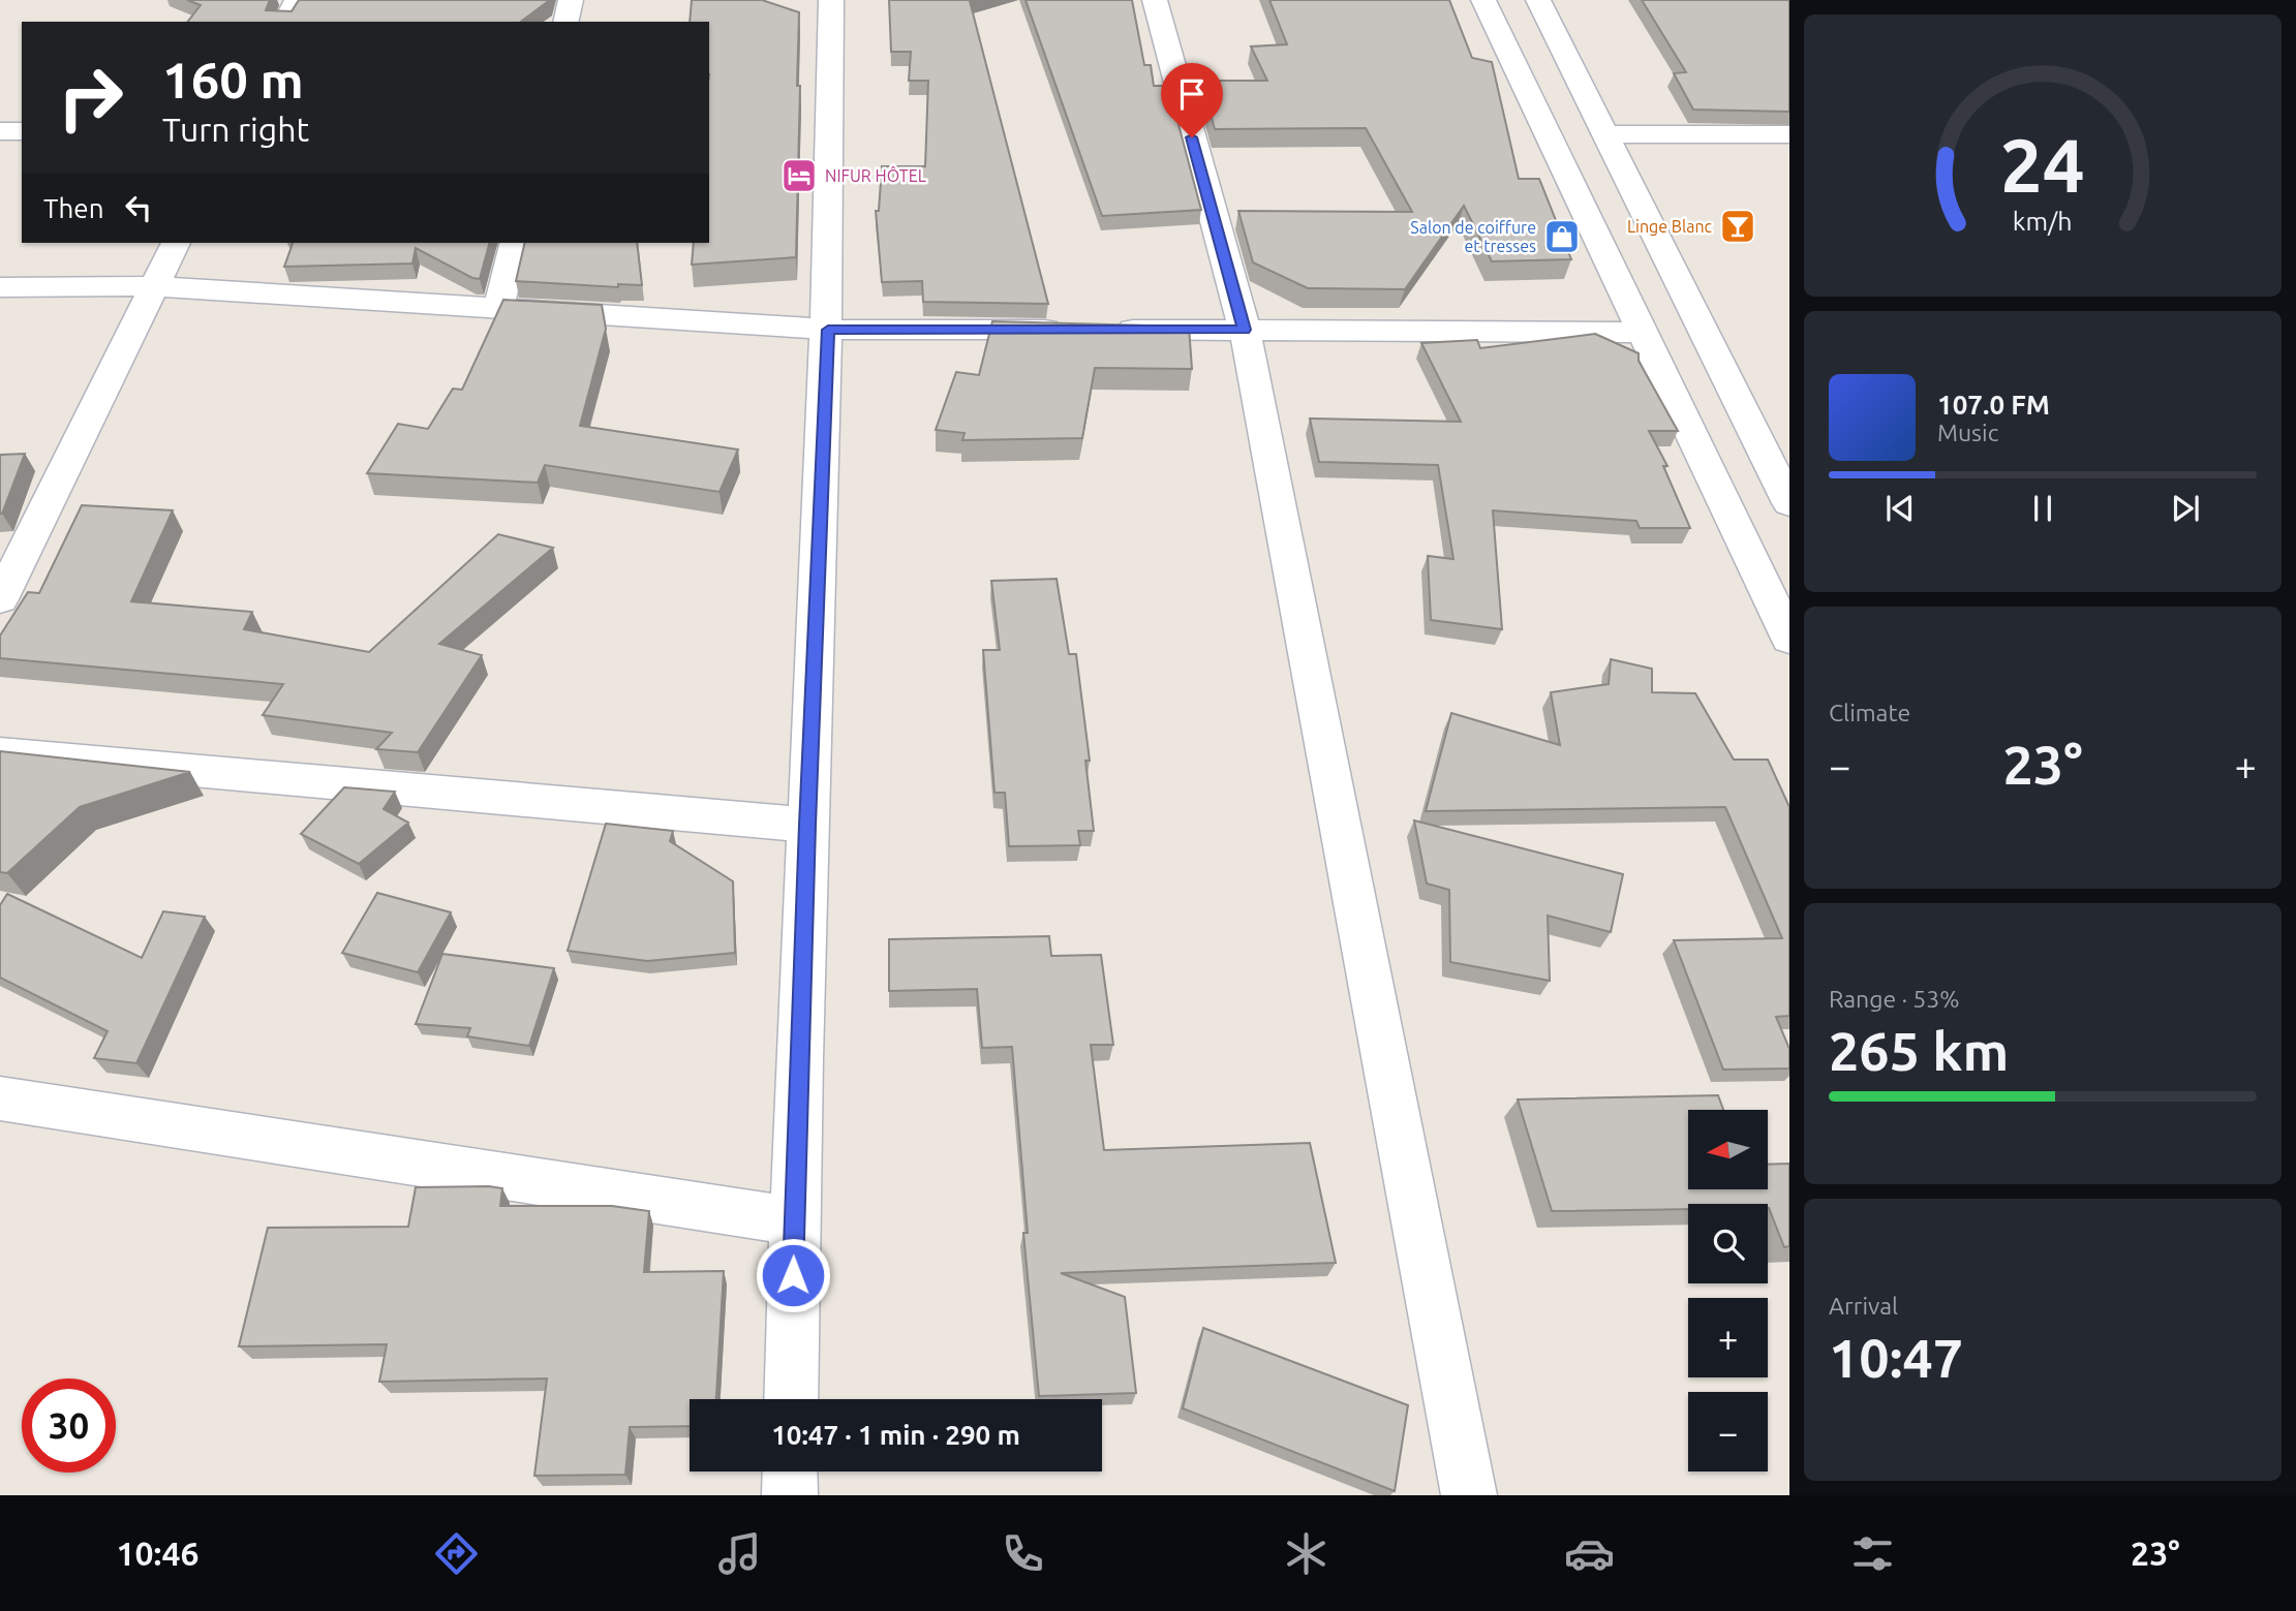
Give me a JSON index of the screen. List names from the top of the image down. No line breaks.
{"places":{"hotel":["NIFUR HÔTEL"],"bar":["Linge Blanc"],"shop":["Salon de coiffure et tresses"]},"north":"left","page":{"turn":["160 m","Turn right"],"then":"Then","song":["107.0 FM","Music"],"tile":["Climate",["Range · 53%","265 km"],["Arrival","10:47"]],"heat":["−","23°","+"],"map_buttons":["+","−"],"limit":"30","trip":"10:47 · 1 min · 290 m","tabs":["10:46","23°"],"gauge":["24","km/h"]}}
